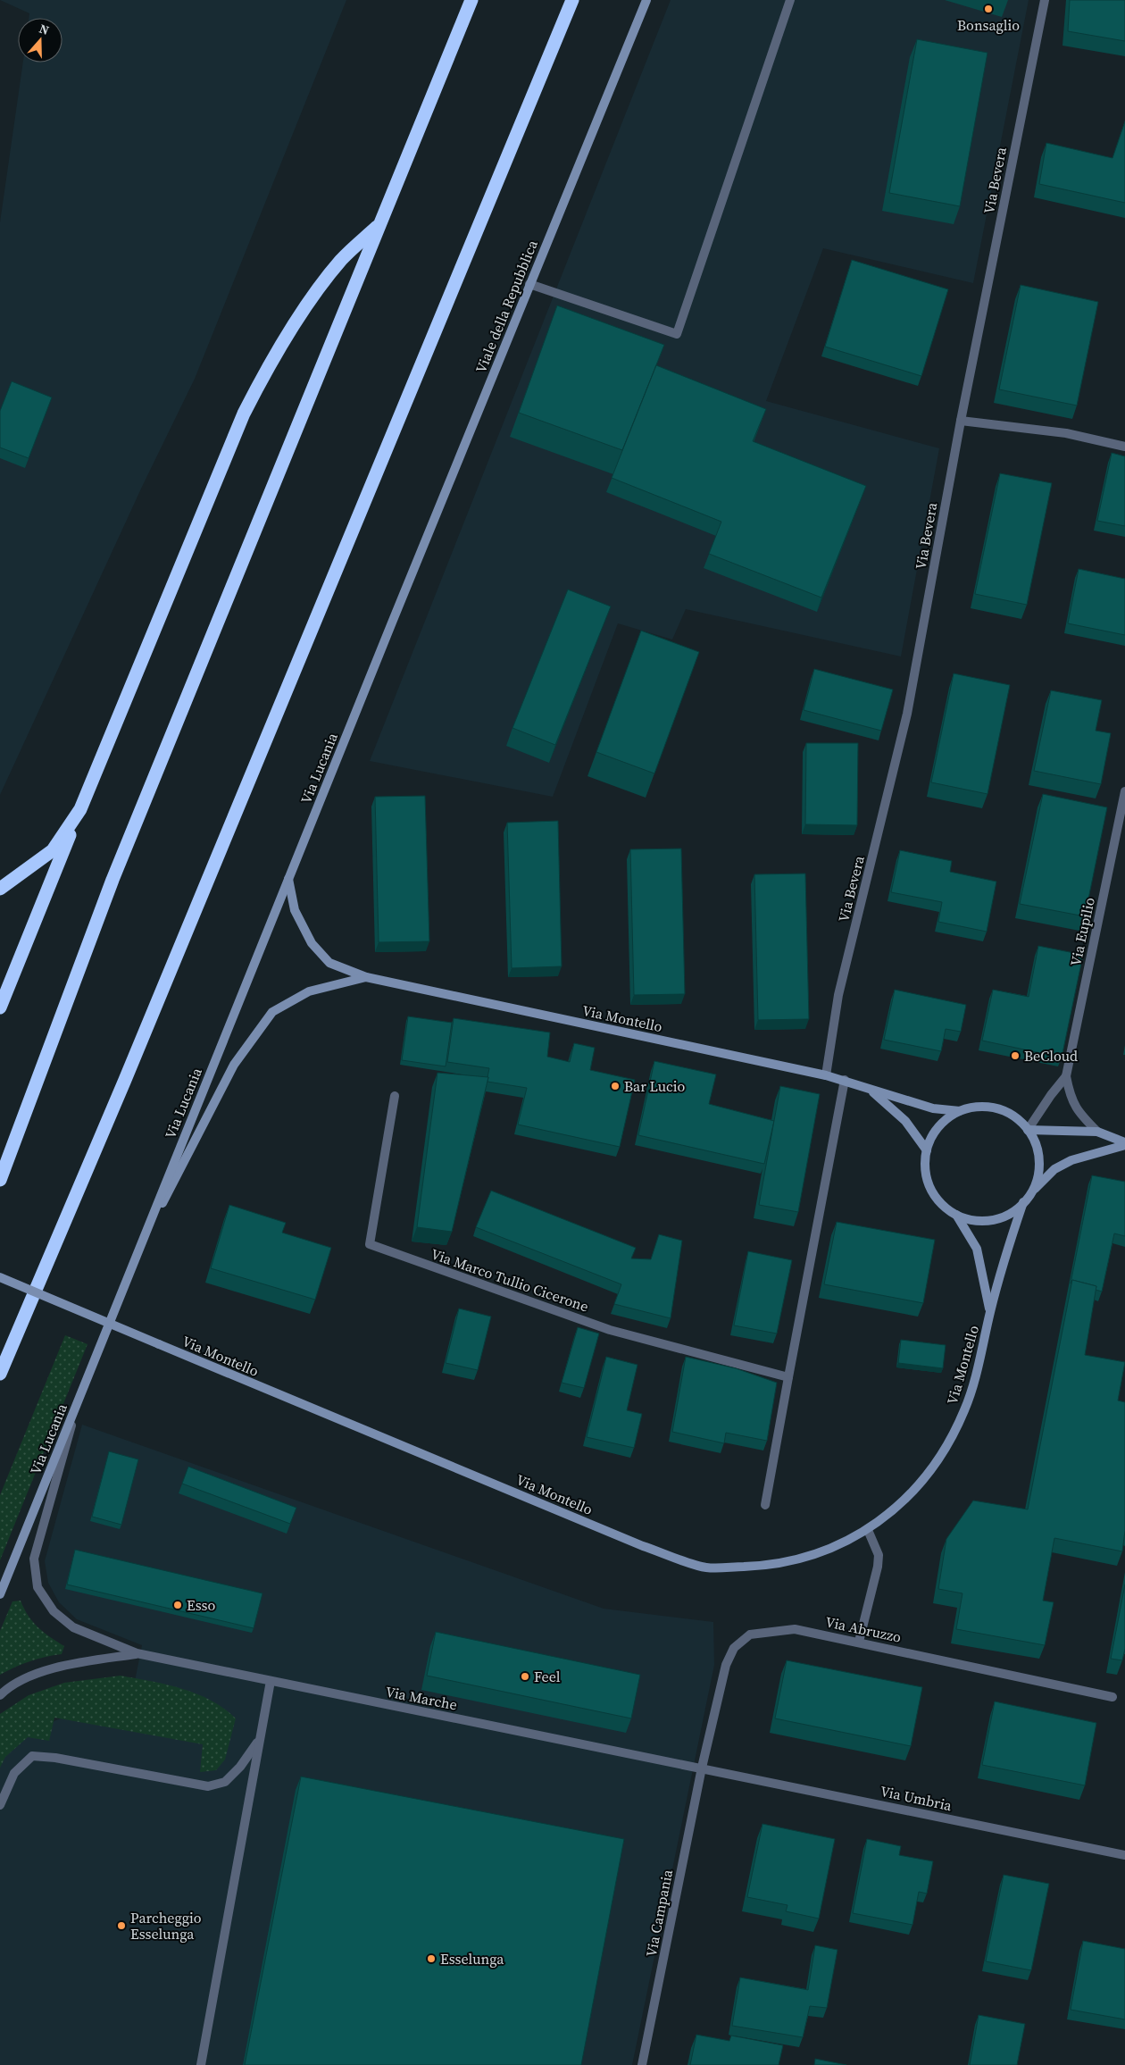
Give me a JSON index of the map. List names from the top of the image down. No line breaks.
{"streets":{"street":["Via Bevera","Viale della Repubblica","Via Lucania","Via Eupilio","Via Montello","Via Marco Tullio Cicerone","Via Abruzzo","Via Marche","Via Umbria","Via Campania"]},"crossings":[["Via Bevera","Via Montello"],["Viale della Repubblica","Via Lucania"],["Via Lucania","Via Montello"],["Via Lucania","Via Marche"],["Via Eupilio","Via Montello"],["Via Abruzzo","Via Marche"],["Via Abruzzo","Via Umbria"],["Via Abruzzo","Via Campania"],["Via Marche","Via Umbria"],["Via Marche","Via Campania"],["Via Umbria","Via Campania"]],"places":["Bonsaglio","BeCloud","Bar Lucio","Esso","Feel","Parcheggio Esselunga","Esselunga"],"north":"top"}
